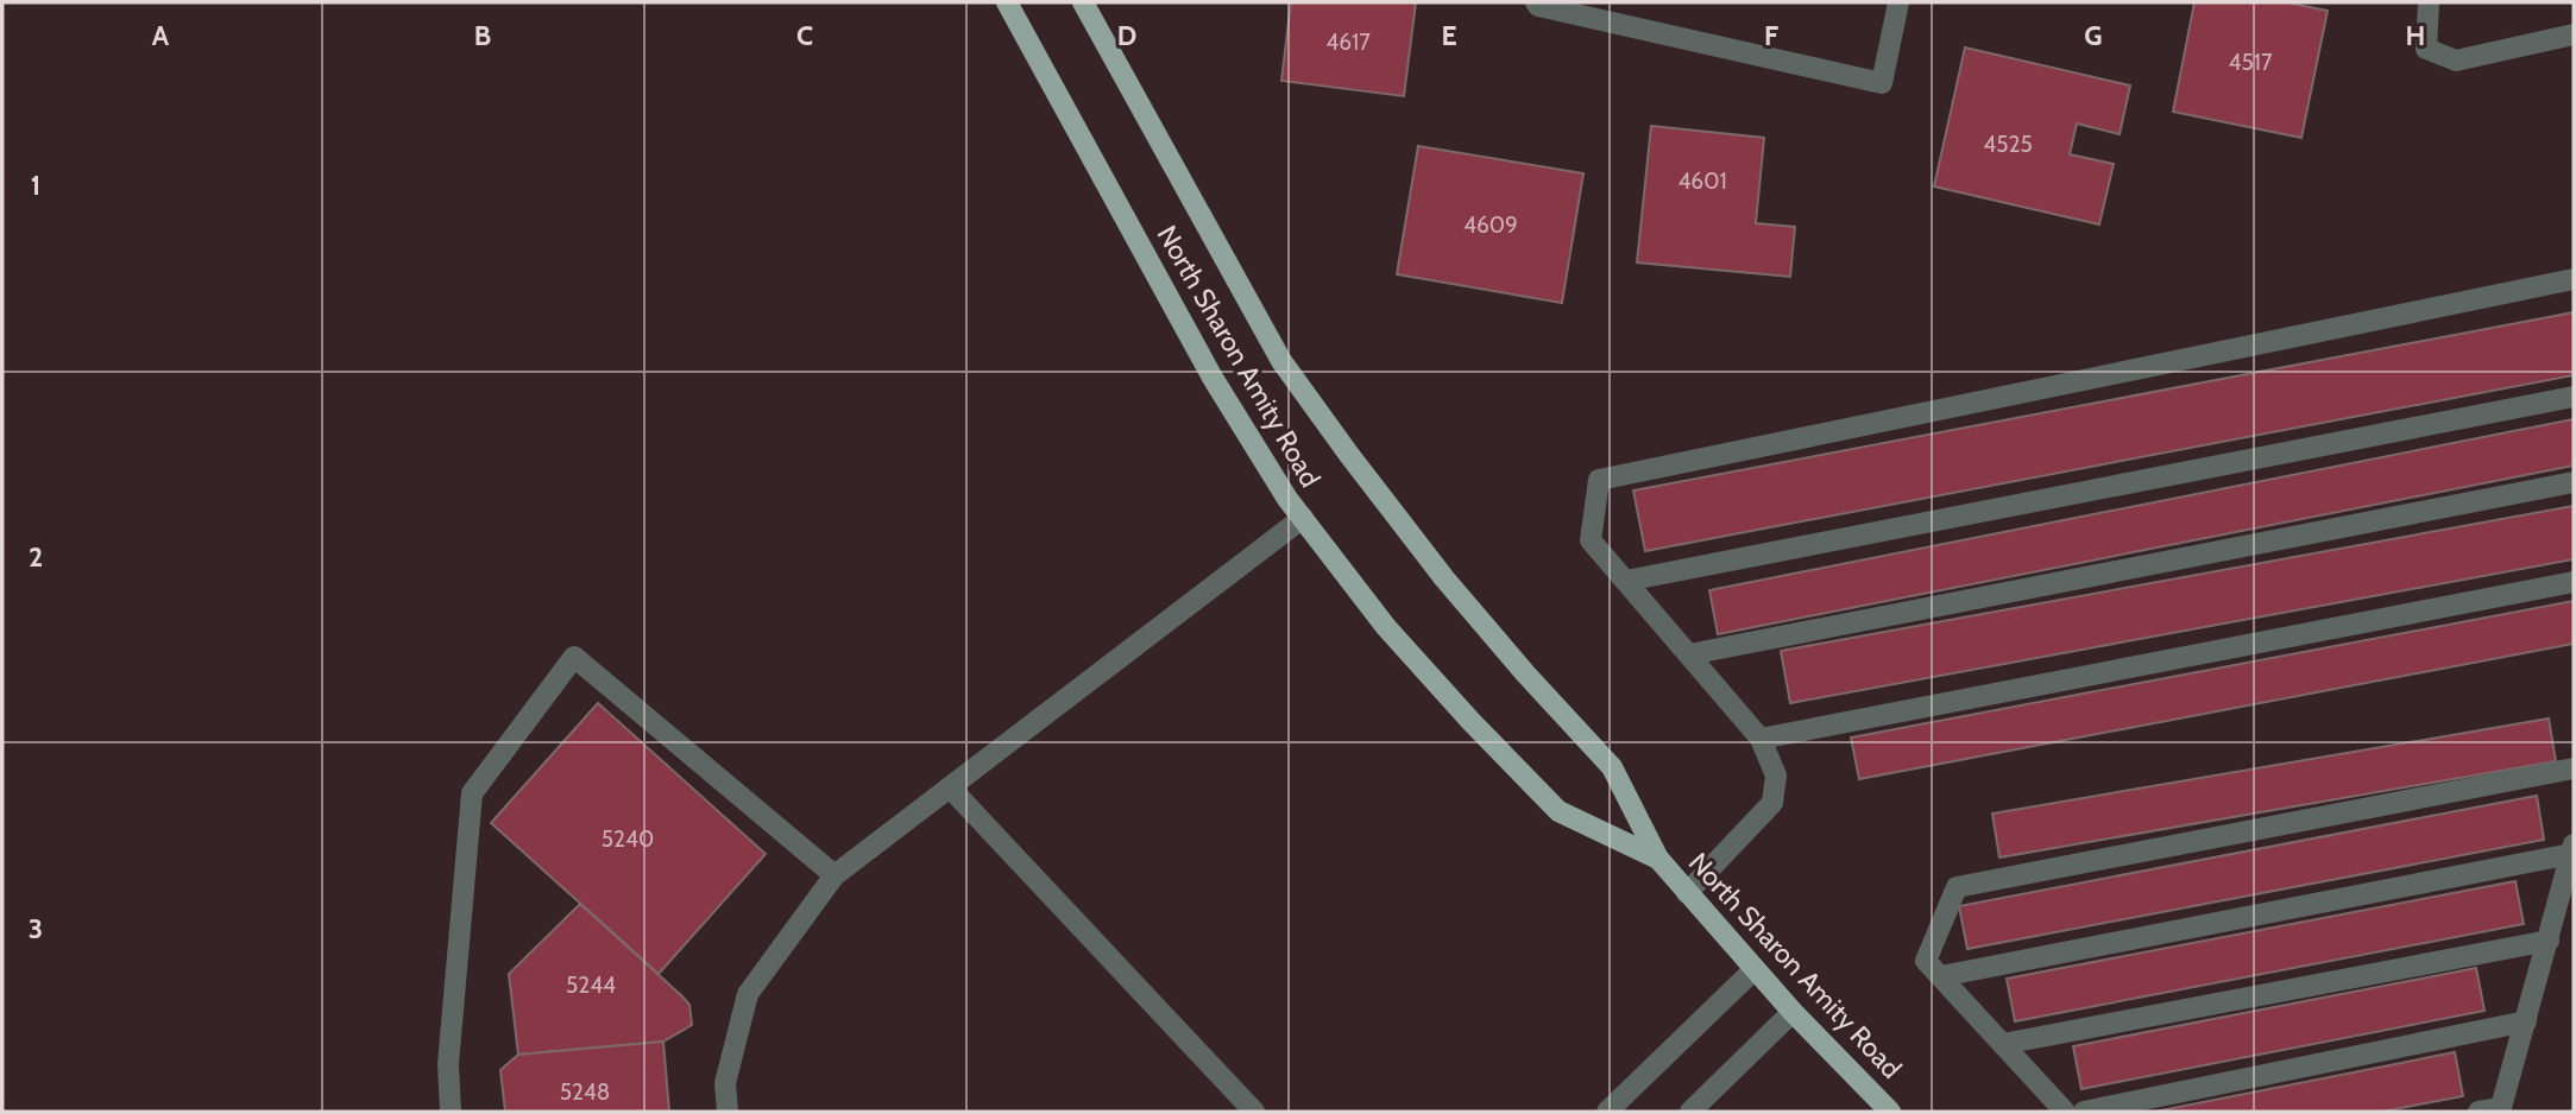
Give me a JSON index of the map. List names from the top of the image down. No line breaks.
{"streets":{"main road":["North Sharon Amity Road"]},"house_numbers":["4617","4517","4525","4601","4609","5240","5244","5248"],"grid":{"columns":["A","B","C","D","E","F","G","H"],"rows":["1","2","3"]}}
